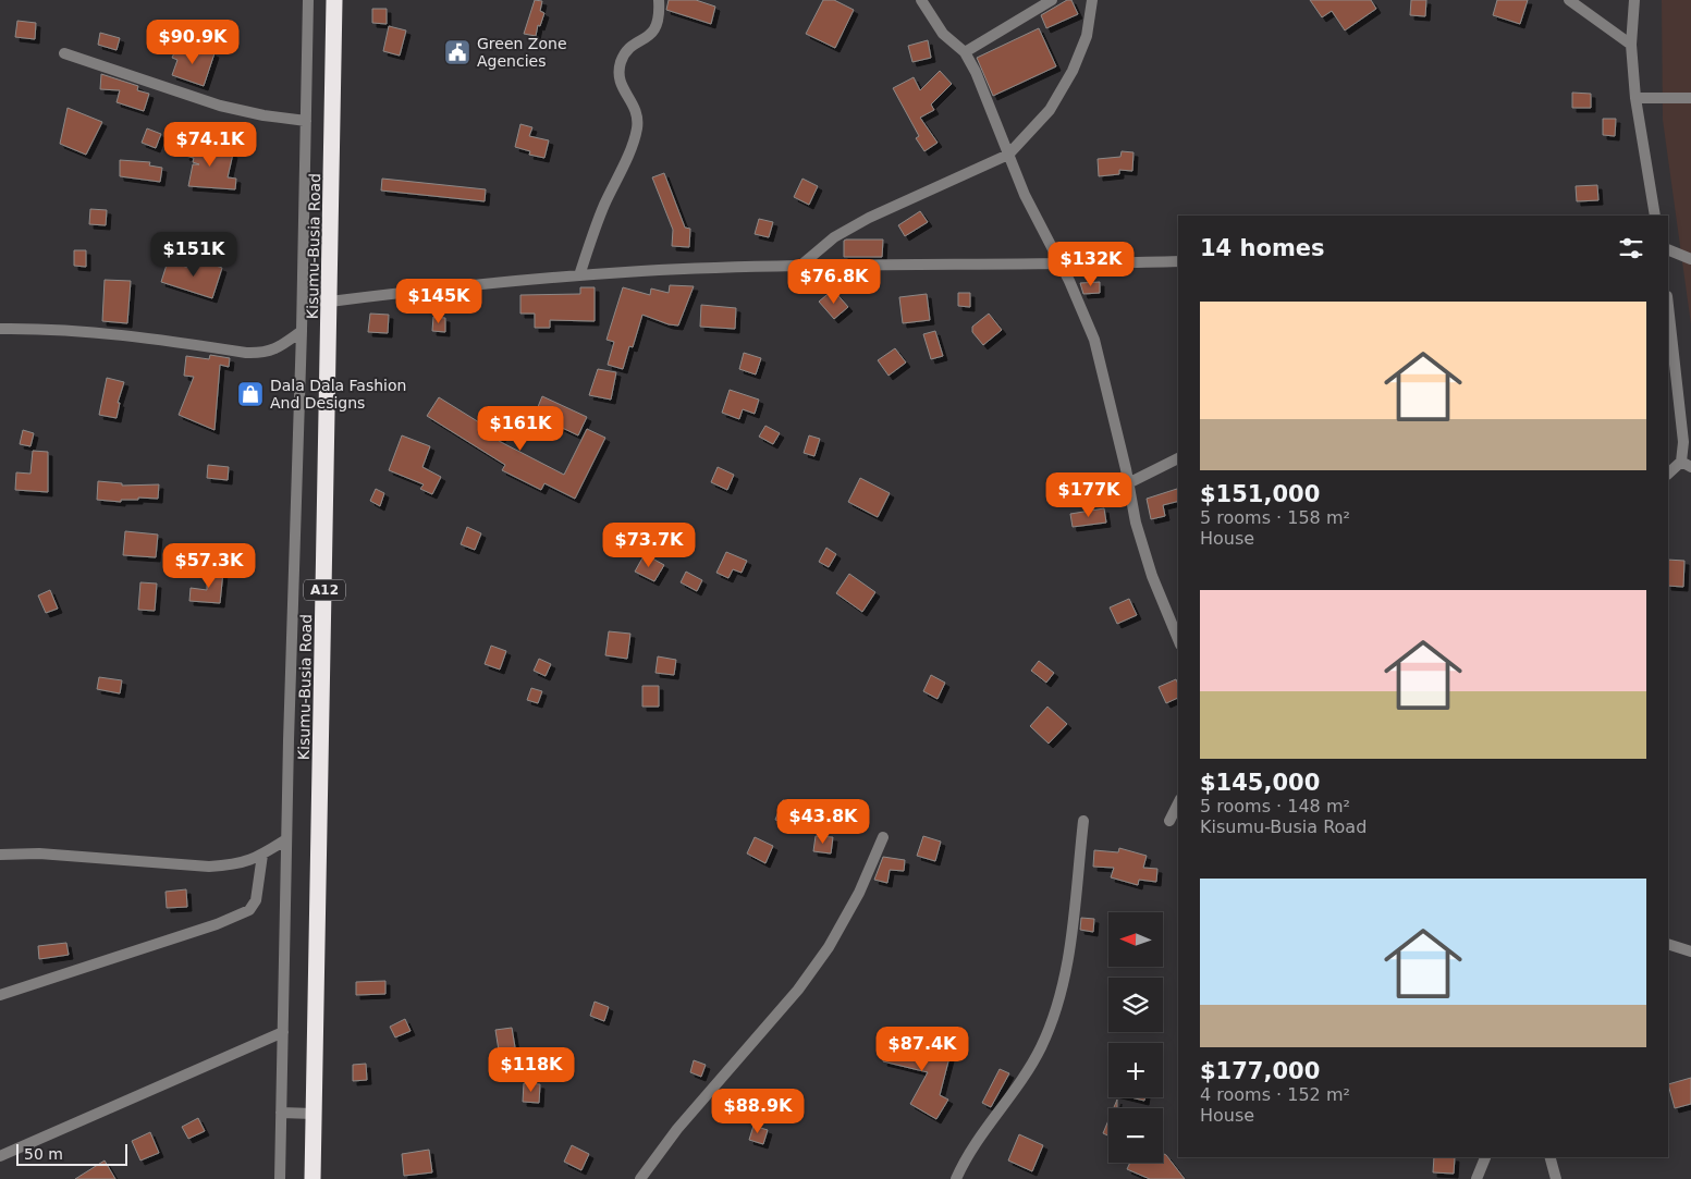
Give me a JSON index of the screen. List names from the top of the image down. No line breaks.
{"streets":{"highway":["Kisumu-Busia Road","A12"]},"places":{"public building":["Green Zone Agencies"],"shop":["Dala Dala Fashion And Designs"]},"scale_bar":"50 m","north":"left","page":{"price":["$90.9K","$74.1K","$151K","$132K","$76.8K","$145K","$161K","$177K","$73.7K","$57.3K","$43.8K","$87.4K","$118K","$88.9K"],"heading":"14 homes","list":[{"name":"$151,000","note":"5 rooms · 158 m² · House"},{"name":"$145,000","note":"5 rooms · 148 m² · Kisumu-Busia Road"},{"name":"$177,000","note":"4 rooms · 152 m² · House"}],"map_buttons":["+","−"],"scale":"50 m"}}
